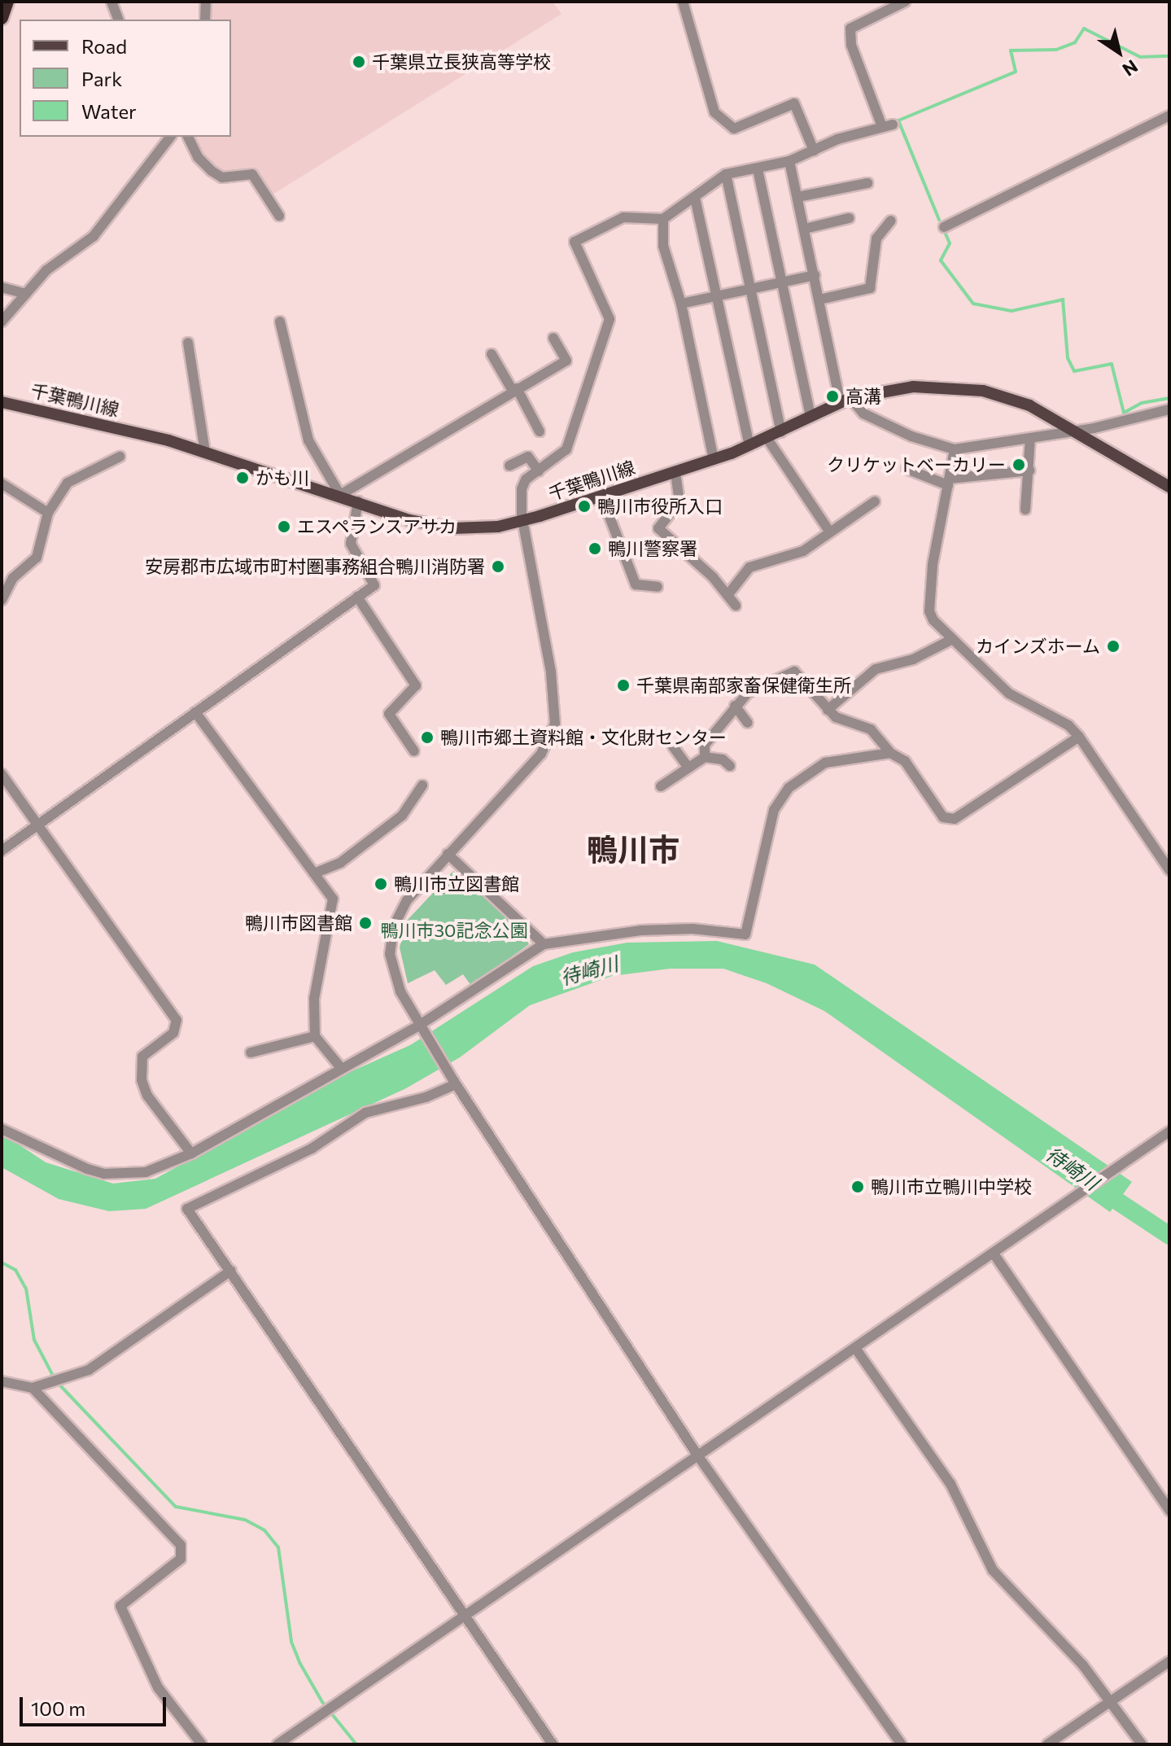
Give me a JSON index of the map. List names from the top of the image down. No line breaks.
{"streets":{"main road":["千葉鴨川線"]},"districts":["鴨川市"],"water":["待崎川"],"parks":["鴨川市30記念公園"],"places":["千葉県立長狭高等学校","高溝","クリケットベーカリー","かも川","鴨川市役所入口","エスペランスアサカ","鴨川警察署","安房郡市広域市町村圏事務組合鴨川消防署","カインズホーム","千葉県南部家畜保健衛生所","鴨川市郷土資料館・文化財センター","鴨川市立図書館","鴨川市図書館","鴨川市立鴨川中学校"],"legend":["Road","Park","Water"],"scale_bar":"100 m","north":"bottom right"}
